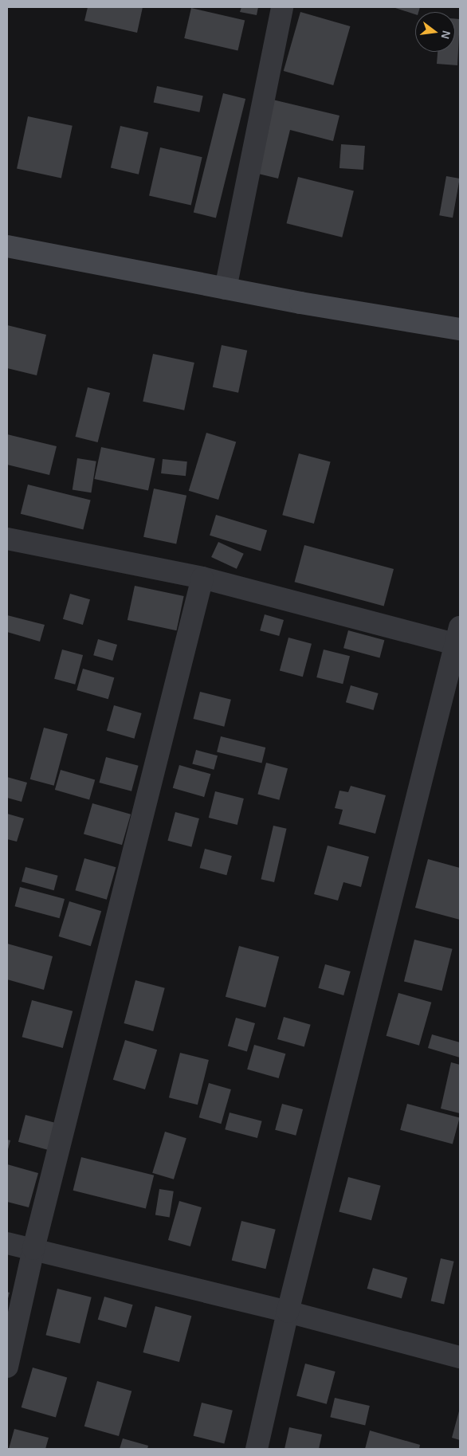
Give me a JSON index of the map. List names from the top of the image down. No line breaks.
{"north":"right"}
